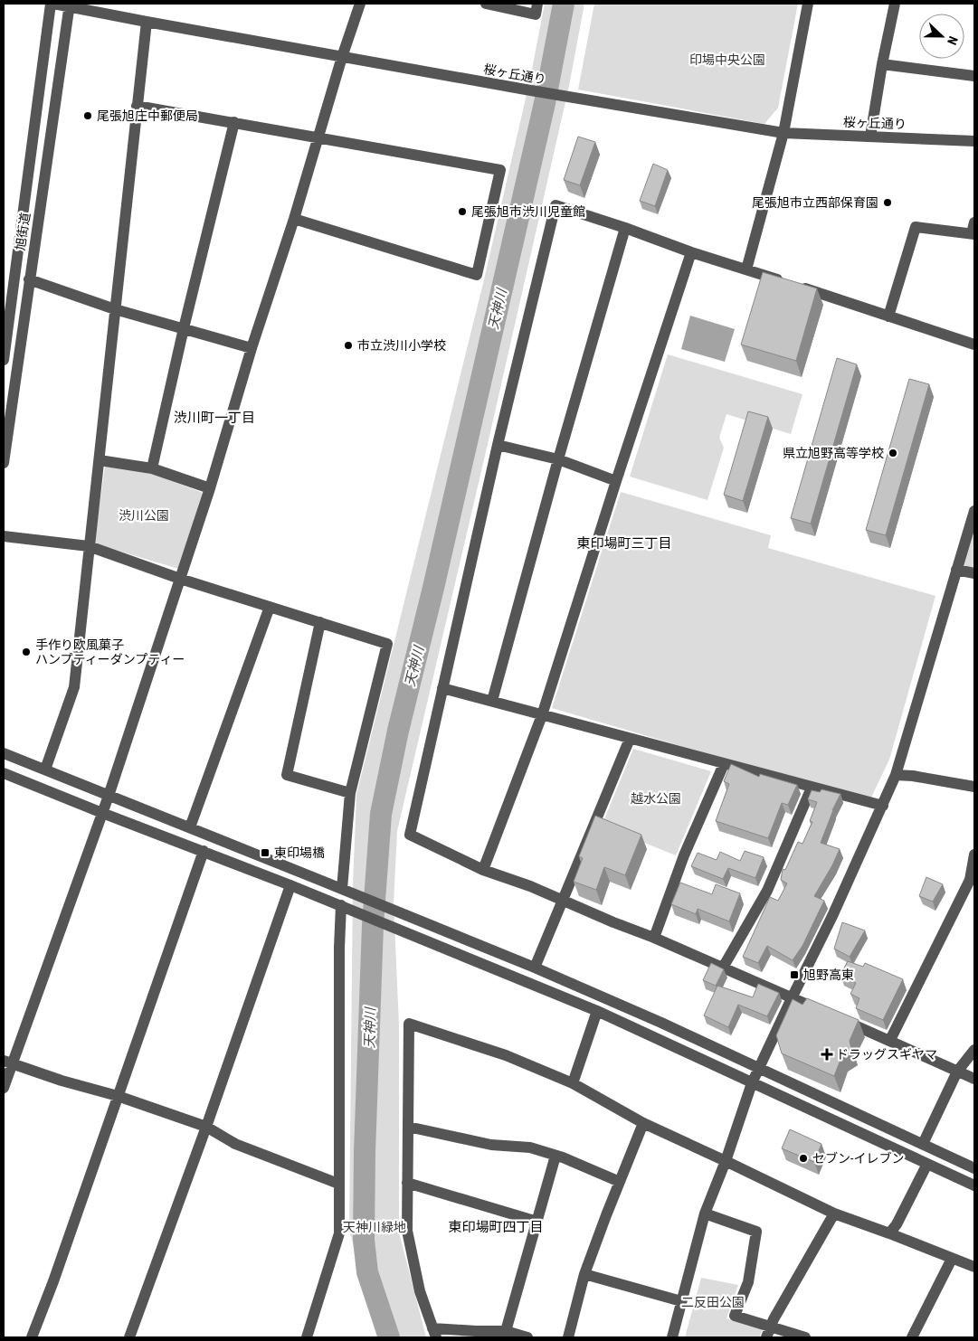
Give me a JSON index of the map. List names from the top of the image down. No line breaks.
{"streets":{"street":["桜ヶ丘通り","旭街道"]},"crossings":[["桜ヶ丘通り","旭街道"]],"districts":["渋川町一丁目","東印場町三丁目","東印場町四丁目"],"water":["天神川"],"parks":["印場中央公園","渋川公園","越水公園","天神川緑地","二反田公園"],"places":{"other":["尾張旭庄中郵便局","尾張旭市立西部保育園","尾張旭市渋川児童館","市立渋川小学校","県立旭野高等学校","手作り欧風菓子 ハンプティーダンプティー","セブン-イレブン"],"transit":["東印場橋","旭野高東"],"health":["ドラッグスギヤマ"]},"north":"right"}
